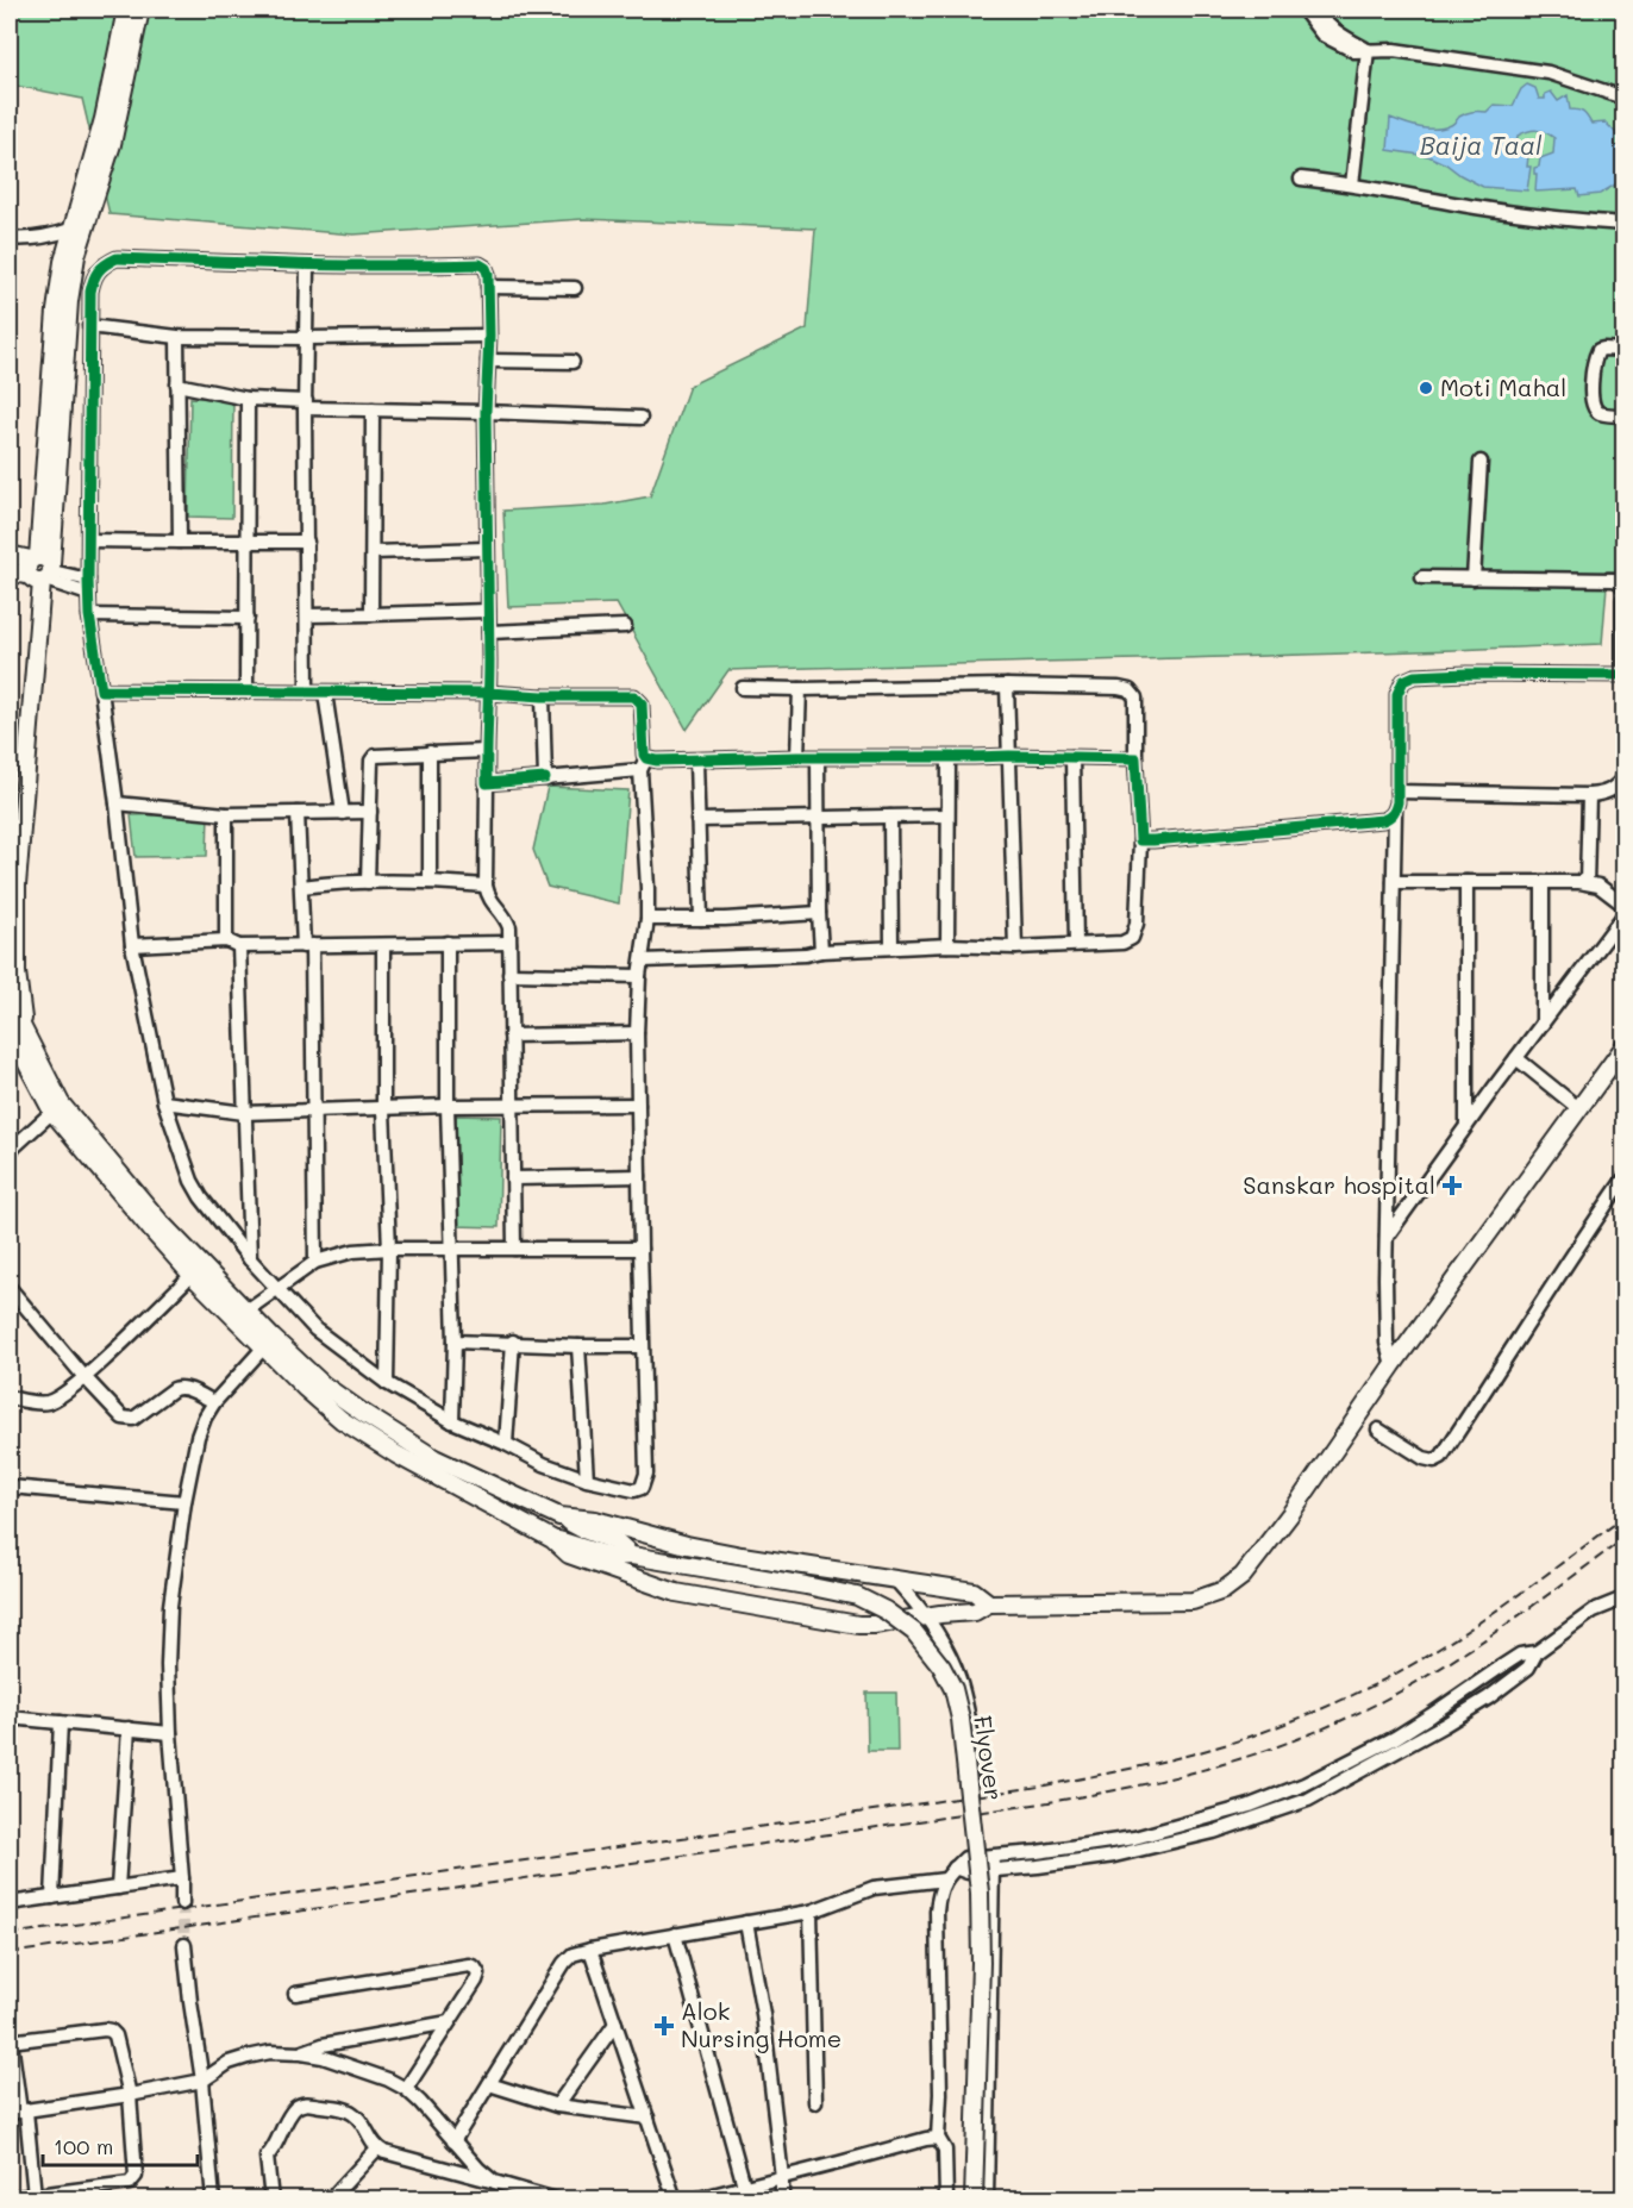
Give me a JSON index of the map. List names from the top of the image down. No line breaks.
{"streets":{"main road":["Flyover"]},"water":["Baija Taal"],"places":{"other":["Moti Mahal"],"health":["Sanskar hospital","Alok Nursing Home"]},"scale_bar":"100 m"}
